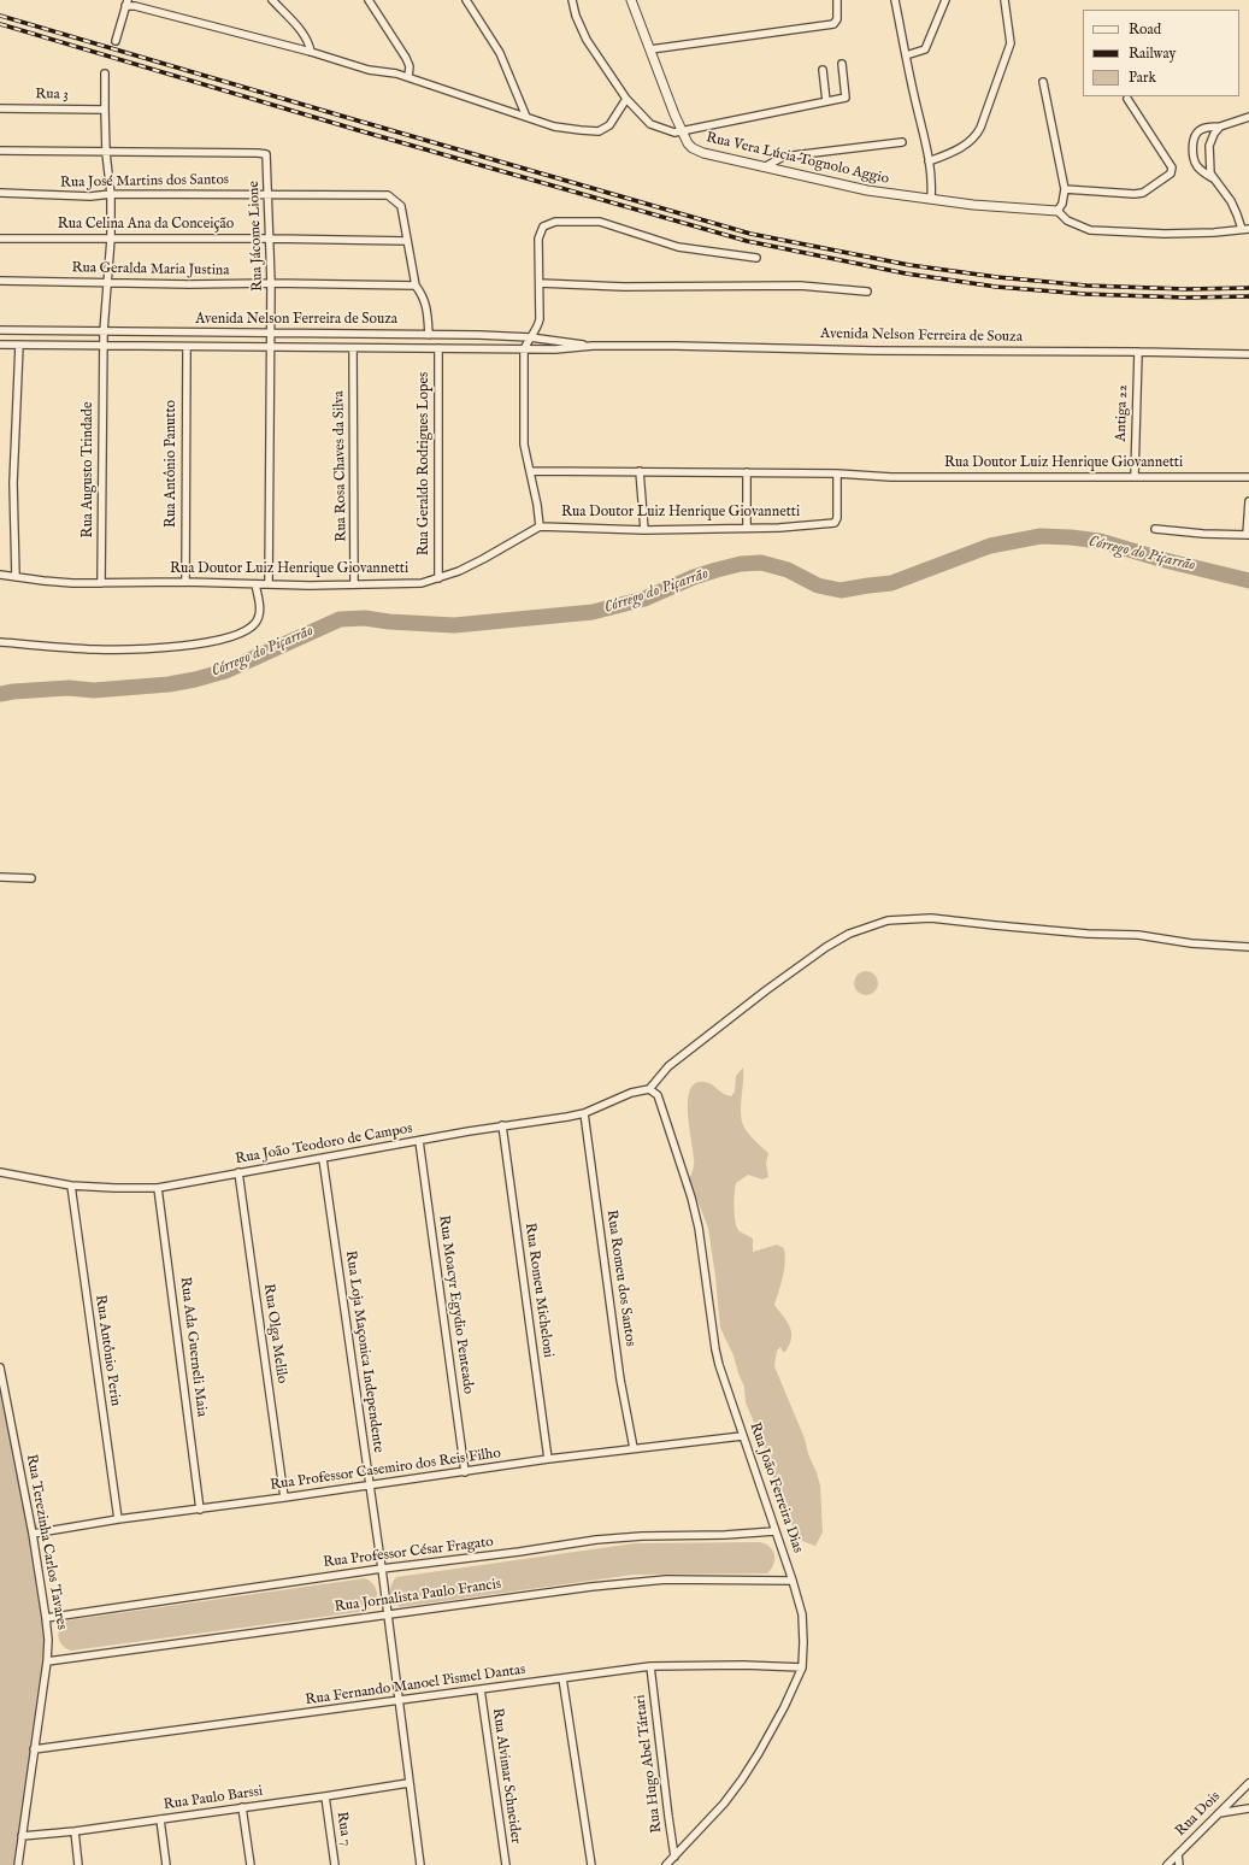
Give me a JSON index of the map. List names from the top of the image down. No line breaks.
{"streets":{"street":["Rua 3","Rua Vera Lúcia Tognolo Aggio","Rua José Martins dos Santos","Rua Celina Ana da Conceição","Rua Jácome Lione","Rua Geralda Maria Justina","Avenida Nelson Ferreira de Souza","Antiga 22","Rua Antônio Panutto","Rua Geraldo Rodrigues Lopes","Rua Doutor Luiz Henrique Giovannetti","Rua Rosa Chaves da Silva","Rua Augusto Trindade","Rua João Teodoro de Campos","Rua Romeu dos Santos","Rua Romeu Micheloni","Rua Moacyr Egydio Penteado","Rua Olga Melilo","Rua Ada Guerneli Maia","Rua Antônio Perin","Rua Loja Maçonica Independente","Rua Professor Casemiro dos Reis Filho","Rua João Ferreira Dias","Rua Terezinha Carlos Tavares","Rua Professor César Fragato","Rua Jornalista Paulo Francis","Rua Fernando Manoel Pismel Dantas","Rua Hugo Abel Tártari","Rua Alvimar Schneider","Rua Paulo Barssi","Rua Dois","Rua 7"]},"crossings":[["Rua 3","Rua Augusto Trindade"],["Rua José Martins dos Santos","Rua Celina Ana da Conceição"],["Rua José Martins dos Santos","Rua Jácome Lione"],["Rua José Martins dos Santos","Rua Augusto Trindade"],["Rua Celina Ana da Conceição","Rua Jácome Lione"],["Rua Celina Ana da Conceição","Rua Augusto Trindade"],["Rua Jácome Lione","Rua Geralda Maria Justina"],["Rua Jácome Lione","Avenida Nelson Ferreira de Souza"],["Rua Jácome Lione","Rua Doutor Luiz Henrique Giovannetti"],["Rua Jácome Lione","Rua Augusto Trindade"],["Rua Geralda Maria Justina","Rua Augusto Trindade"],["Avenida Nelson Ferreira de Souza","Antiga 22"],["Avenida Nelson Ferreira de Souza","Rua Antônio Panutto"],["Avenida Nelson Ferreira de Souza","Rua Geraldo Rodrigues Lopes"],["Avenida Nelson Ferreira de Souza","Rua Rosa Chaves da Silva"],["Avenida Nelson Ferreira de Souza","Rua Augusto Trindade"],["Antiga 22","Rua Doutor Luiz Henrique Giovannetti"],["Rua Antônio Panutto","Rua Doutor Luiz Henrique Giovannetti"],["Rua Geraldo Rodrigues Lopes","Rua Doutor Luiz Henrique Giovannetti"],["Rua Doutor Luiz Henrique Giovannetti","Rua Rosa Chaves da Silva"],["Rua Doutor Luiz Henrique Giovannetti","Rua Augusto Trindade"],["Rua João Teodoro de Campos","Rua Romeu dos Santos"],["Rua João Teodoro de Campos","Rua Romeu Micheloni"],["Rua João Teodoro de Campos","Rua Moacyr Egydio Penteado"],["Rua João Teodoro de Campos","Rua Olga Melilo"],["Rua João Teodoro de Campos","Rua Ada Guerneli Maia"],["Rua João Teodoro de Campos","Rua Antônio Perin"],["Rua João Teodoro de Campos","Rua Loja Maçonica Independente"],["Rua João Teodoro de Campos","Rua João Ferreira Dias"],["Rua Romeu dos Santos","Rua Professor Casemiro dos Reis Filho"],["Rua Romeu Micheloni","Rua Professor Casemiro dos Reis Filho"],["Rua Moacyr Egydio Penteado","Rua Professor Casemiro dos Reis Filho"],["Rua Olga Melilo","Rua Professor Casemiro dos Reis Filho"],["Rua Ada Guerneli Maia","Rua Professor Casemiro dos Reis Filho"],["Rua Antônio Perin","Rua Professor Casemiro dos Reis Filho"],["Rua Loja Maçonica Independente","Rua Professor Casemiro dos Reis Filho"],["Rua Loja Maçonica Independente","Rua Professor César Fragato"],["Rua Loja Maçonica Independente","Rua Jornalista Paulo Francis"],["Rua Loja Maçonica Independente","Rua Fernando Manoel Pismel Dantas"],["Rua Loja Maçonica Independente","Rua Paulo Barssi"],["Rua Professor Casemiro dos Reis Filho","Rua João Ferreira Dias"],["Rua Professor Casemiro dos Reis Filho","Rua Terezinha Carlos Tavares"],["Rua João Ferreira Dias","Rua Professor César Fragato"],["Rua João Ferreira Dias","Rua Jornalista Paulo Francis"],["Rua João Ferreira Dias","Rua Fernando Manoel Pismel Dantas"],["Rua João Ferreira Dias","Rua Hugo Abel Tártari"],["Rua Terezinha Carlos Tavares","Rua Professor César Fragato"],["Rua Terezinha Carlos Tavares","Rua Jornalista Paulo Francis"],["Rua Terezinha Carlos Tavares","Rua Fernando Manoel Pismel Dantas"],["Rua Terezinha Carlos Tavares","Rua Paulo Barssi"],["Rua Fernando Manoel Pismel Dantas","Rua Hugo Abel Tártari"],["Rua Fernando Manoel Pismel Dantas","Rua Alvimar Schneider"],["Rua Paulo Barssi","Rua 7"]],"water":["Córrego do Piçarrão"],"legend":["Road","Railway","Park"]}
